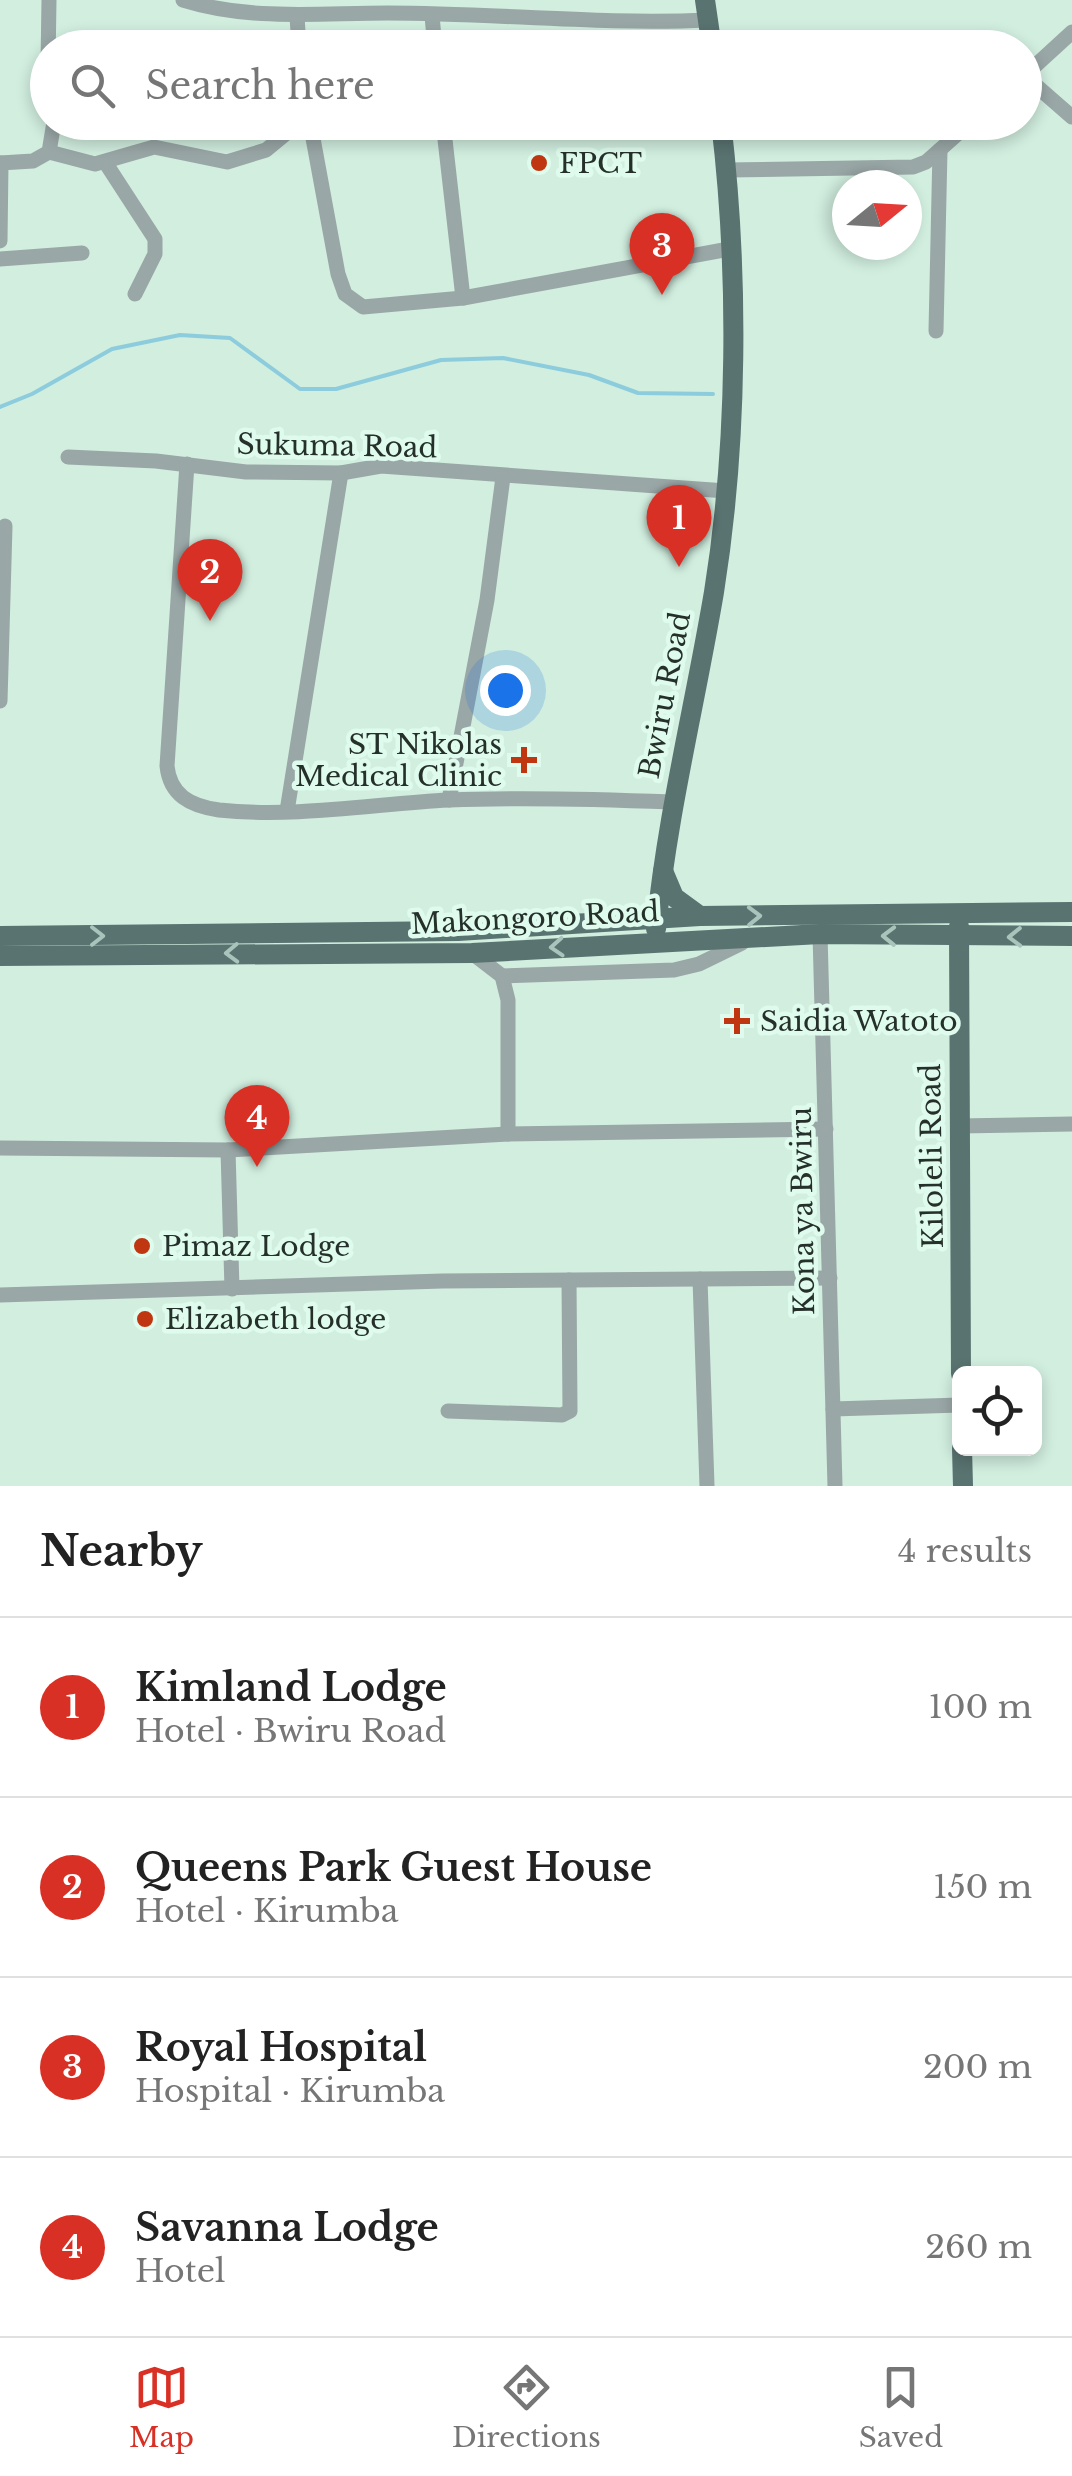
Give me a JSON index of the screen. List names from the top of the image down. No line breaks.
{"streets":{"main road":["Bwiru Road","Makongoro Road","Kiloleli Road"],"street":["Sukuma Road","Kona ya Bwiru"]},"crossings":[["Sukuma Road","Bwiru Road"],["Bwiru Road","Makongoro Road"],["Makongoro Road","Kiloleli Road"],["Makongoro Road","Kona ya Bwiru"]],"places":{"other":["FPCT","Pimaz Lodge","Elizabeth lodge"],"health":["ST Nikolas Medical Clinic","Saidia Watoto"]},"north":"right","page":{"search":"Search here","pins":["3","1","2","4"],"heading":["Nearby","4 results"],"list":[{"mark":"1","name":"Kimland Lodge","note":"Hotel · Bwiru Road","value":"100 m"},{"mark":"2","name":"Queens Park Guest House","note":"Hotel · Kirumba","value":"150 m"},{"mark":"3","name":"Royal Hospital","note":"Hospital · Kirumba","value":"200 m"},{"mark":"4","name":"Savanna Lodge","note":"Hotel","value":"260 m"}],"nav":["Map","Directions","Saved"]}}
